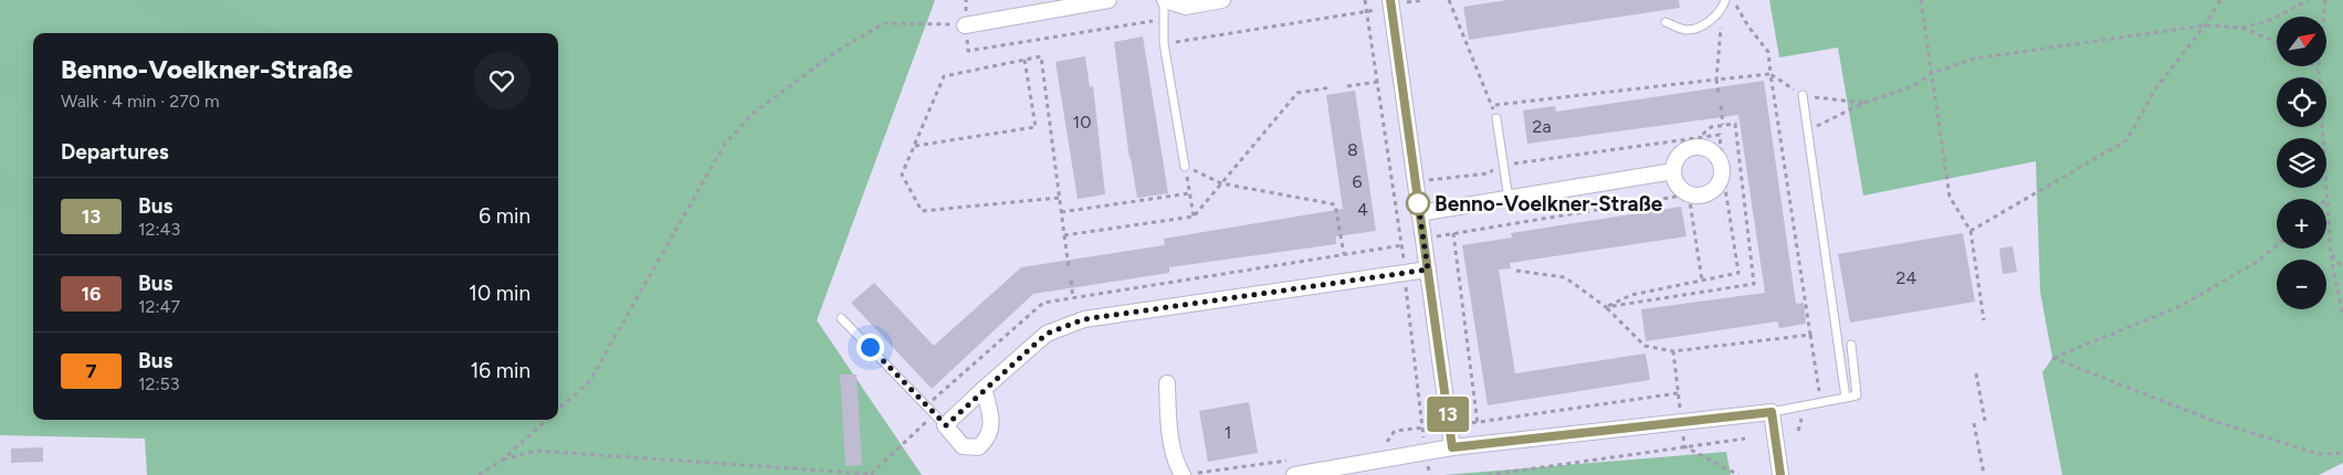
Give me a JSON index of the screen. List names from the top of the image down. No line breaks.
{"places":["Benno-Voelkner-Straße"],"lines":["bus line 13"],"house_numbers":["10","2a","8","6","4","24","1"],"north":"top right","page":{"on_map":"13","map_buttons":["+","−"],"heading":[["Benno-Voelkner-Straße","Walk · 4 min · 270 m"],"Departures"],"list":[{"mark":"13","name":"Bus","note":"12:43","value":"6 min"},{"mark":"16","name":"Bus","note":"12:47","value":"10 min"},{"mark":"7","name":"Bus","note":"12:53","value":"16 min"}]}}
